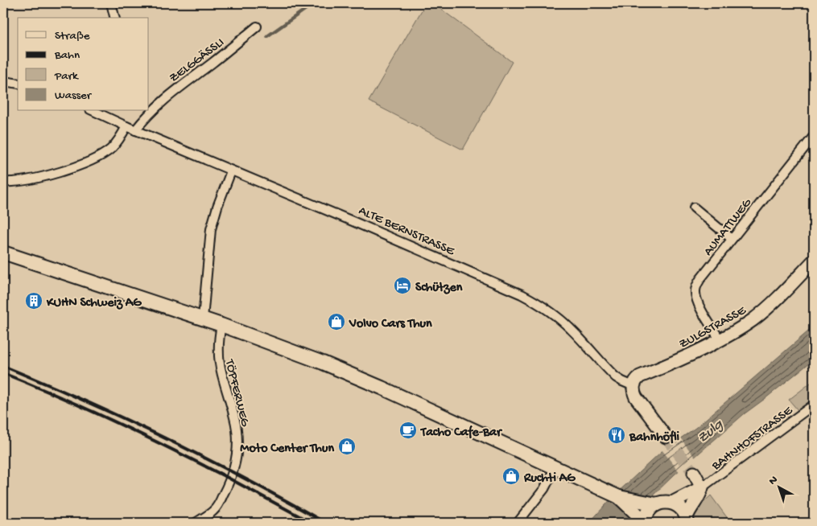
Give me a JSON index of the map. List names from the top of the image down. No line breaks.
{"streets":{"street":["ZELGGÄSSLI","AUMATTWEG","ALTE BERNSTRASSE","ZULGSTRASSE","TÖPFERWEG","BAHNHOFSTRASSE"]},"crossings":[["ZELGGÄSSLI","ALTE BERNSTRASSE"],["AUMATTWEG","ZULGSTRASSE"],["ALTE BERNSTRASSE","ZULGSTRASSE"]],"water":["Zulg"],"places":{"hotel":["Schützen"],"building":["KUHN Schweiz AG"],"shop":["Volvo Cars Thun","Moto Center Thun","Ruchti AG"],"cafe":["Tacho Cafe-Bar"],"restaurant":["Bahnhöfli"]},"legend":["Straße","Bahn","Park","Wasser"],"north":"top left"}
